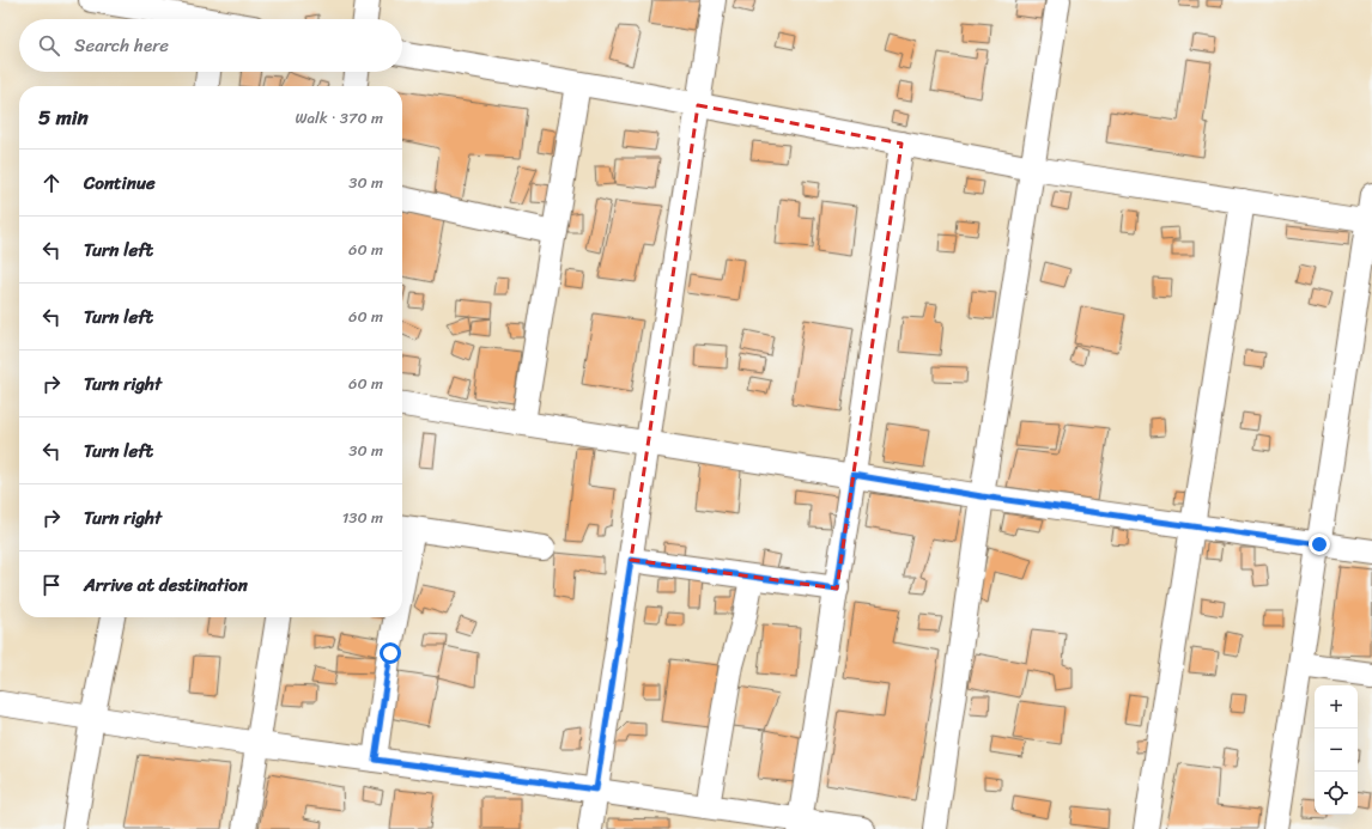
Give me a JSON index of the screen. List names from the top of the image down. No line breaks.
{"page":{"search":"Search here","heading":["5 min","Walk · 370 m"],"list":[["Continue","30 m"],["Turn left","60 m"],["Turn left","60 m"],["Turn right","60 m"],["Turn left","30 m"],["Turn right","130 m"],"Arrive at destination"],"map_buttons":["+","−"]}}
